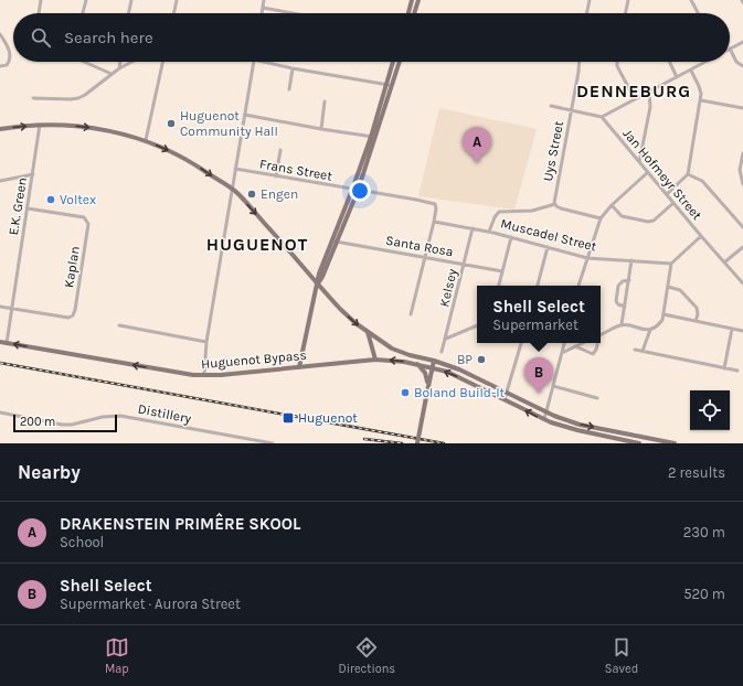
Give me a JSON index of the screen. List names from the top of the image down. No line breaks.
{"streets":{"main road":["Huguenot Bypass"],"street":["Uys Street","Frans Street","Jan Hofmeyr Street","E.K. Green","Muscadel Street","Santa Rosa","Kaplan","Kelsey","Distillery"]},"crossings":[["E.K. Green","Kaplan"],["E.K. Green","Huguenot Bypass"],["Muscadel Street","Kelsey"],["Santa Rosa","Kelsey"]],"districts":["DENNEBURG","HUGUENOT"],"places":{"other":["Huguenot Community Hall","Engen","Voltex","BP","Boland Build-It"],"transit":["Huguenot"]},"scale_bar":"200 m","page":{"search":"Search here","pins":["A","B"],"popup":["Shell Select","Supermarket"],"scale":"200 m","heading":["Nearby","2 results"],"list":[{"mark":"A","name":"DRAKENSTEIN PRIMÊRE SKOOL","note":"School","value":"230 m"},{"mark":"B","name":"Shell Select","note":"Supermarket · Aurora Street","value":"520 m"}],"nav":["Map","Directions","Saved"]}}
